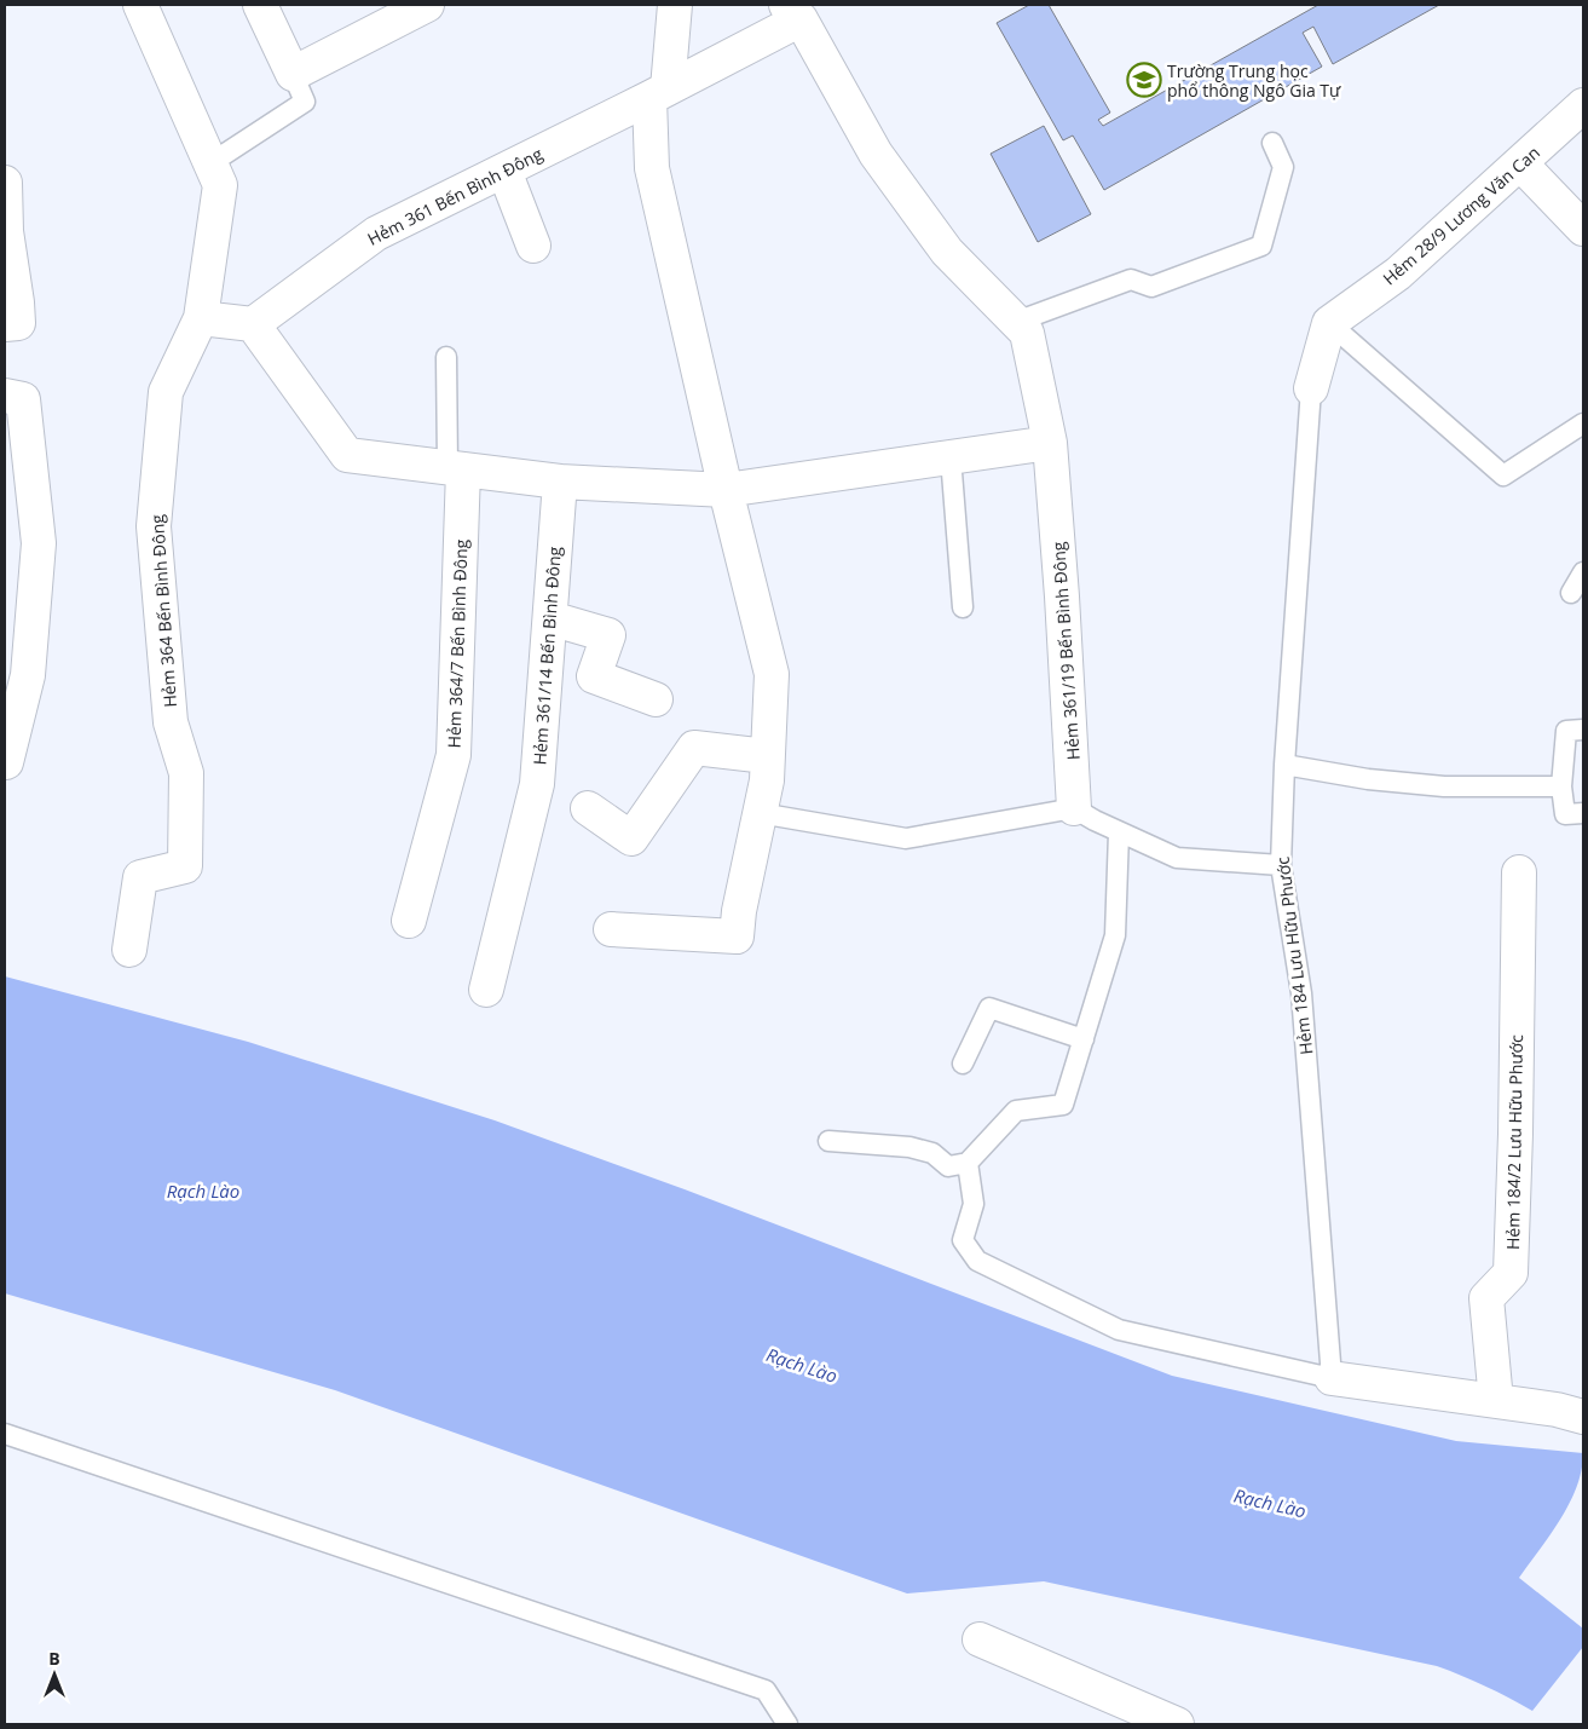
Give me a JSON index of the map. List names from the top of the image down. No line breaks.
{"streets":{"street":["Hẻm 361 Bến Bình Đông","Hẻm 28/9 Lương Văn Can","Hẻm 364 Bến Bình Đông","Hẻm 364/7 Bến Bình Đông","Hẻm 361/19 Bến Bình Đông","Hẻm 361/14 Bến Bình Đông","Hẻm 184/2 Lưu Hữu Phước"],"lane":["Hẻm 184 Lưu Hữu Phước"]},"crossings":[["Hẻm 361 Bến Bình Đông","Hẻm 361/19 Bến Bình Đông"]],"water":["Rạch Lào"],"places":{"school or university":["Trường Trung học phổ thông Ngô Gia Tự"]},"north":"top"}
